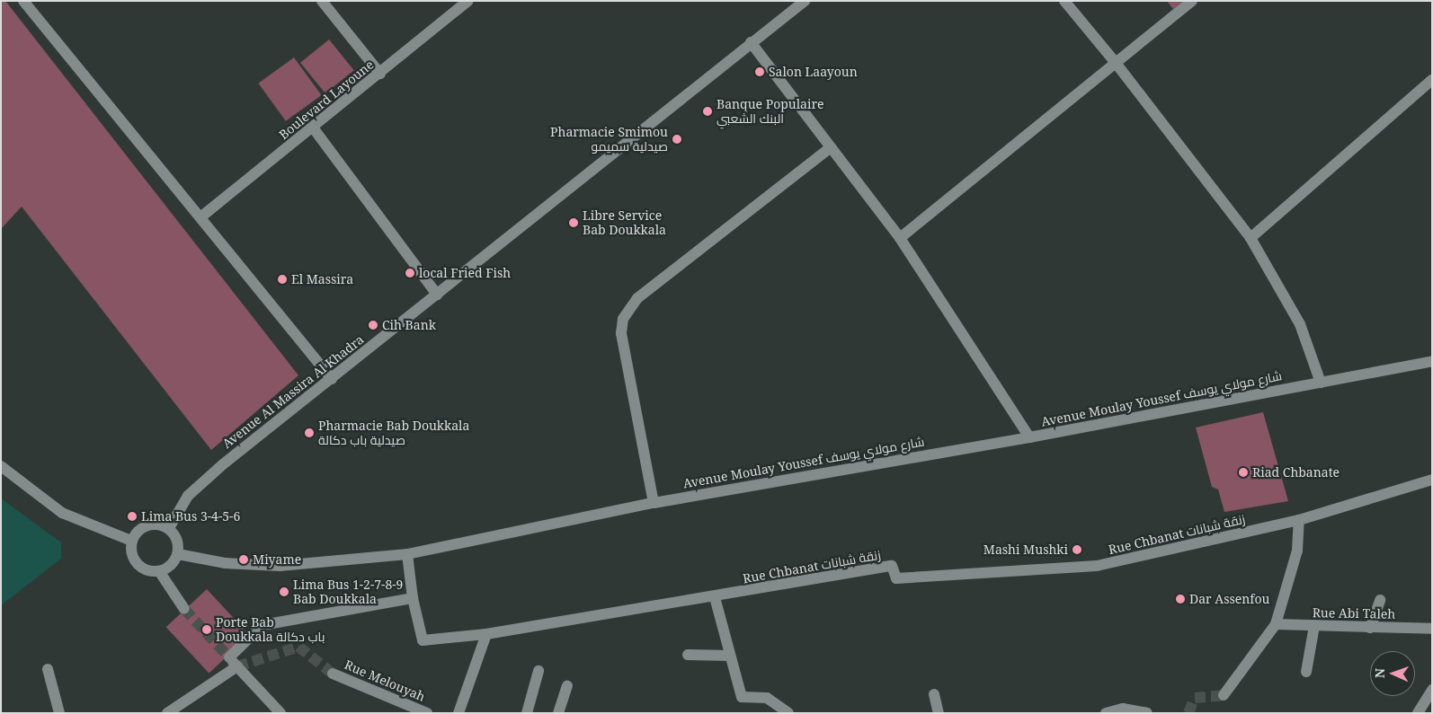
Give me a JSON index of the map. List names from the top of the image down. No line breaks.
{"streets":{"street":["Boulevard Layoune","Avenue Al Massira Al Khadra","Avenue Moulay Youssef شارع مولاي يوسف","Rue Chbanat زنقة شبانات","Rue Abi Taleh","Rue Melouyah"]},"crossings":[["Avenue Al Massira Al Khadra","Avenue Moulay Youssef شارع مولاي يوسف"]],"places":["Salon Laayoun","Banque Populaire البنك الشعبي","Pharmacie Smimou صيدلية سميمو","Libre Service Bab Doukkala","local Fried Fish","El Massira","Cih Bank","Pharmacie Bab Doukkala صيدلية باب دكالة","Riad Chbanate","Lima Bus 3-4-5-6","Mashi Mushki","Miyame","Lima Bus 1-2-7-8-9 Bab Doukkala","Dar Assenfou","Porte Bab Doukkala باب دكالة"],"north":"left"}
